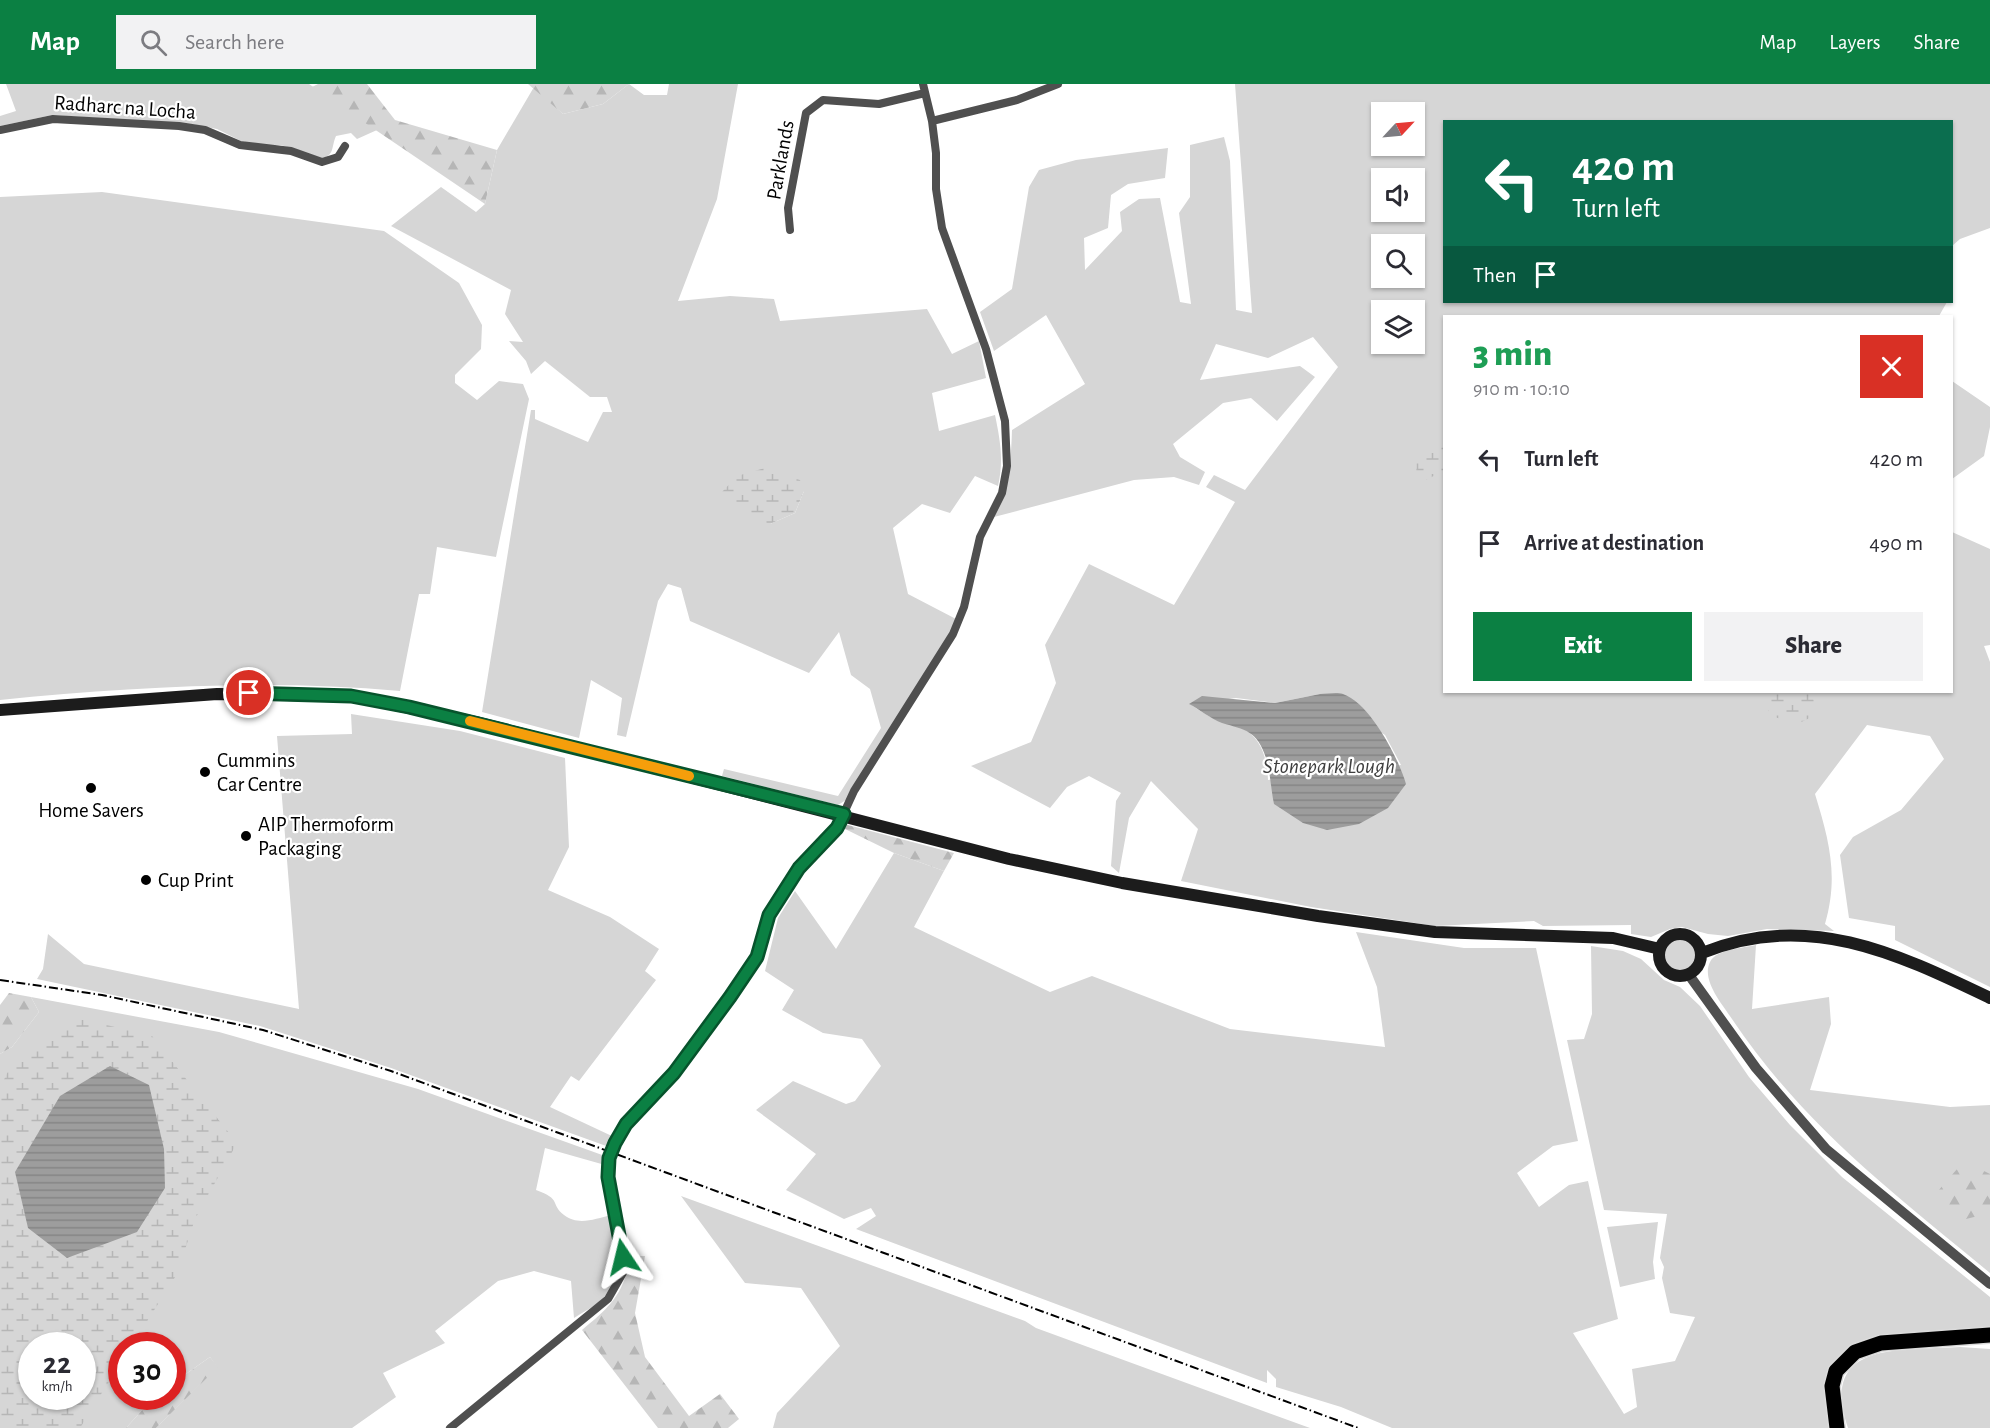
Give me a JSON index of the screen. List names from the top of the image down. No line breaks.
{"streets":{"street":["Radharc na Locha","Parklands"]},"water":["Stonepark Lough"],"places":["Cummins Car Centre","Home Savers","AIP Thermoform Packaging","Cup Print"],"north":"top right","page":{"header":"Map","search":"Search here","nav":["Map","Layers","Share"],"turn":["420 m","Turn left"],"then":"Then","heading":["3 min","910 m · 10:10"],"list":[{"name":"Turn left","value":"420 m"},{"name":"Arrive at destination","value":"490 m"}],"buttons":["Exit","Share"],"speed":"22 km/h","limit":"30"}}
